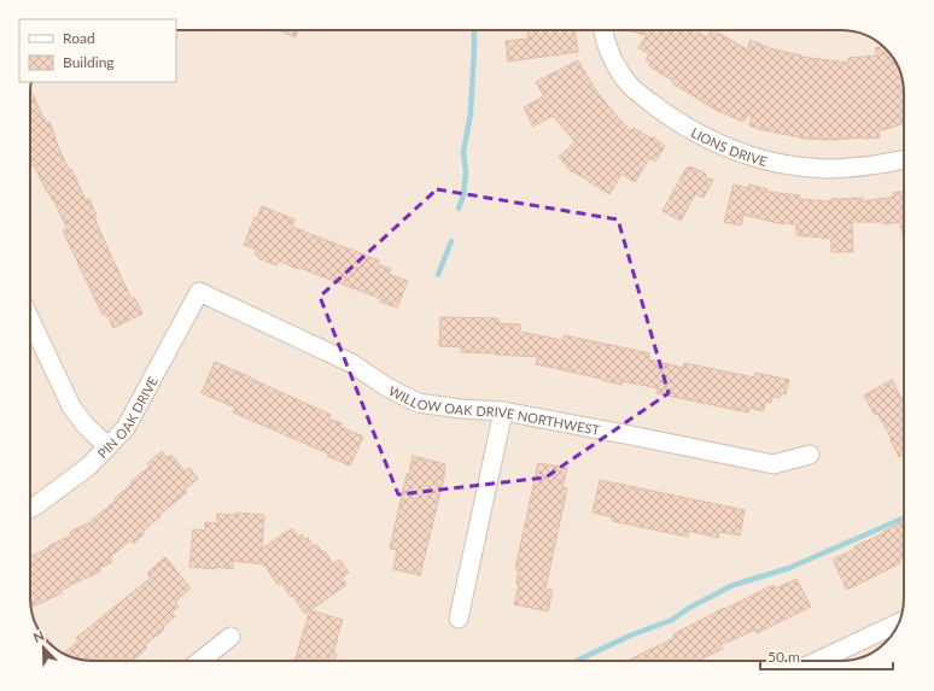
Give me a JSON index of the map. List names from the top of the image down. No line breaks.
{"streets":{"street":["LIONS DRIVE","WILLOW OAK DRIVE NORTHWEST","PIN OAK DRIVE"]},"crossings":[["WILLOW OAK DRIVE NORTHWEST","PIN OAK DRIVE"]],"legend":["Road","Building"],"scale_bar":"50 m","north":"top left"}
